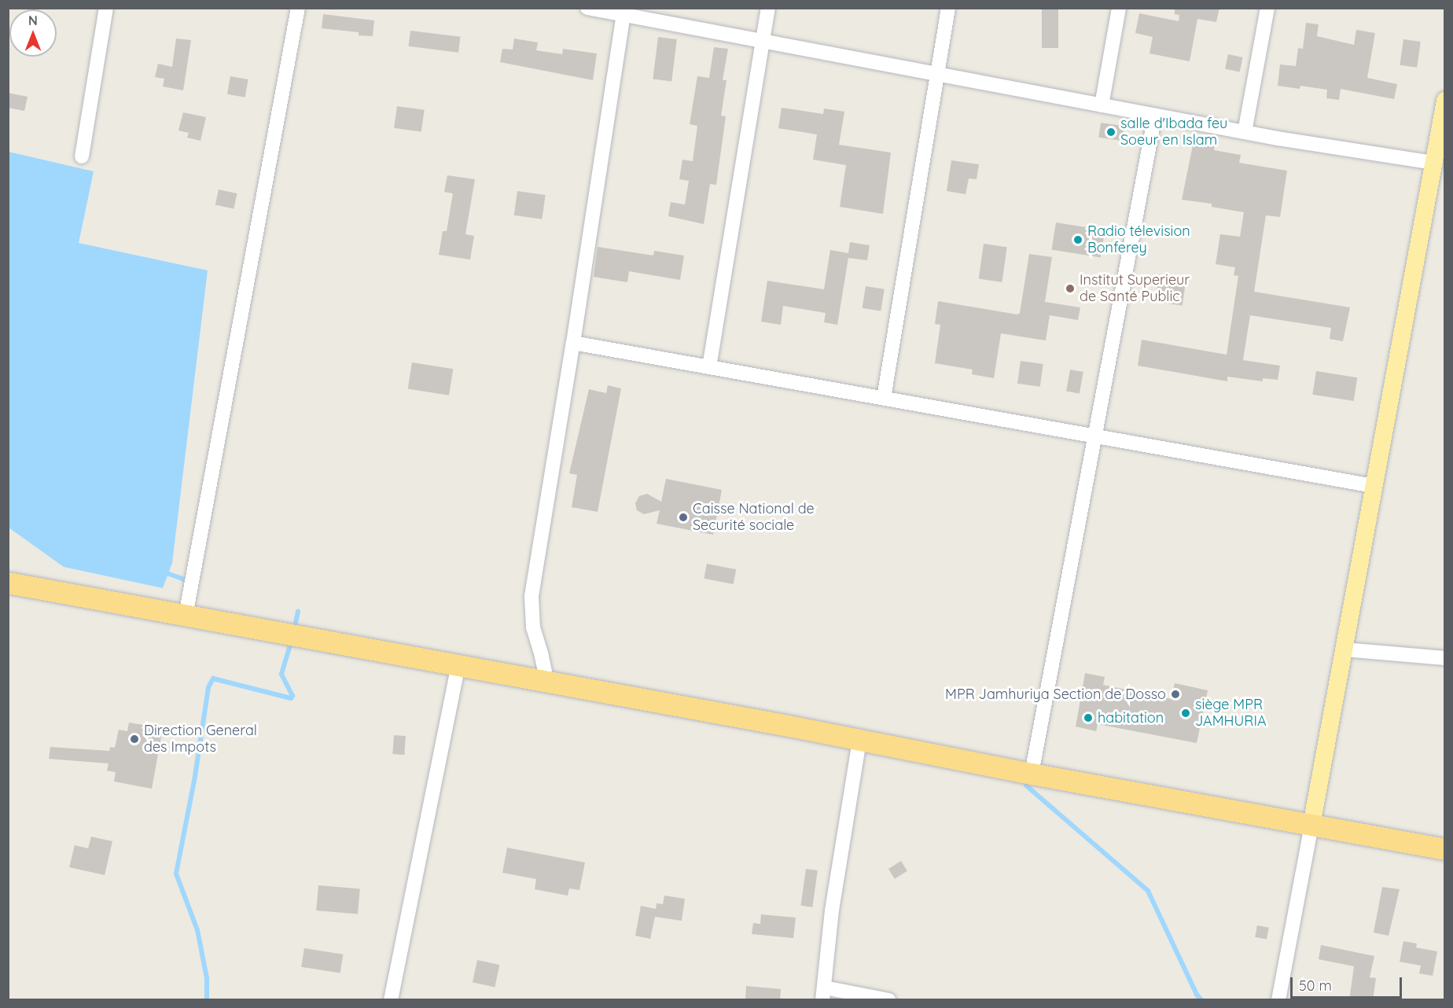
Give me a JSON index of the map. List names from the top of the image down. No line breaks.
{"places":["salle d'Ibada feu Soeur en Islam","Radio télevision Bonferey","Institut Superieur de Santé Public","Caisse National de Securité sociale","MPR Jamhuriya Section de Dosso","siège MPR JAMHURIA","habitation","Direction General des Impots"],"scale_bar":"50 m","north":"top"}
